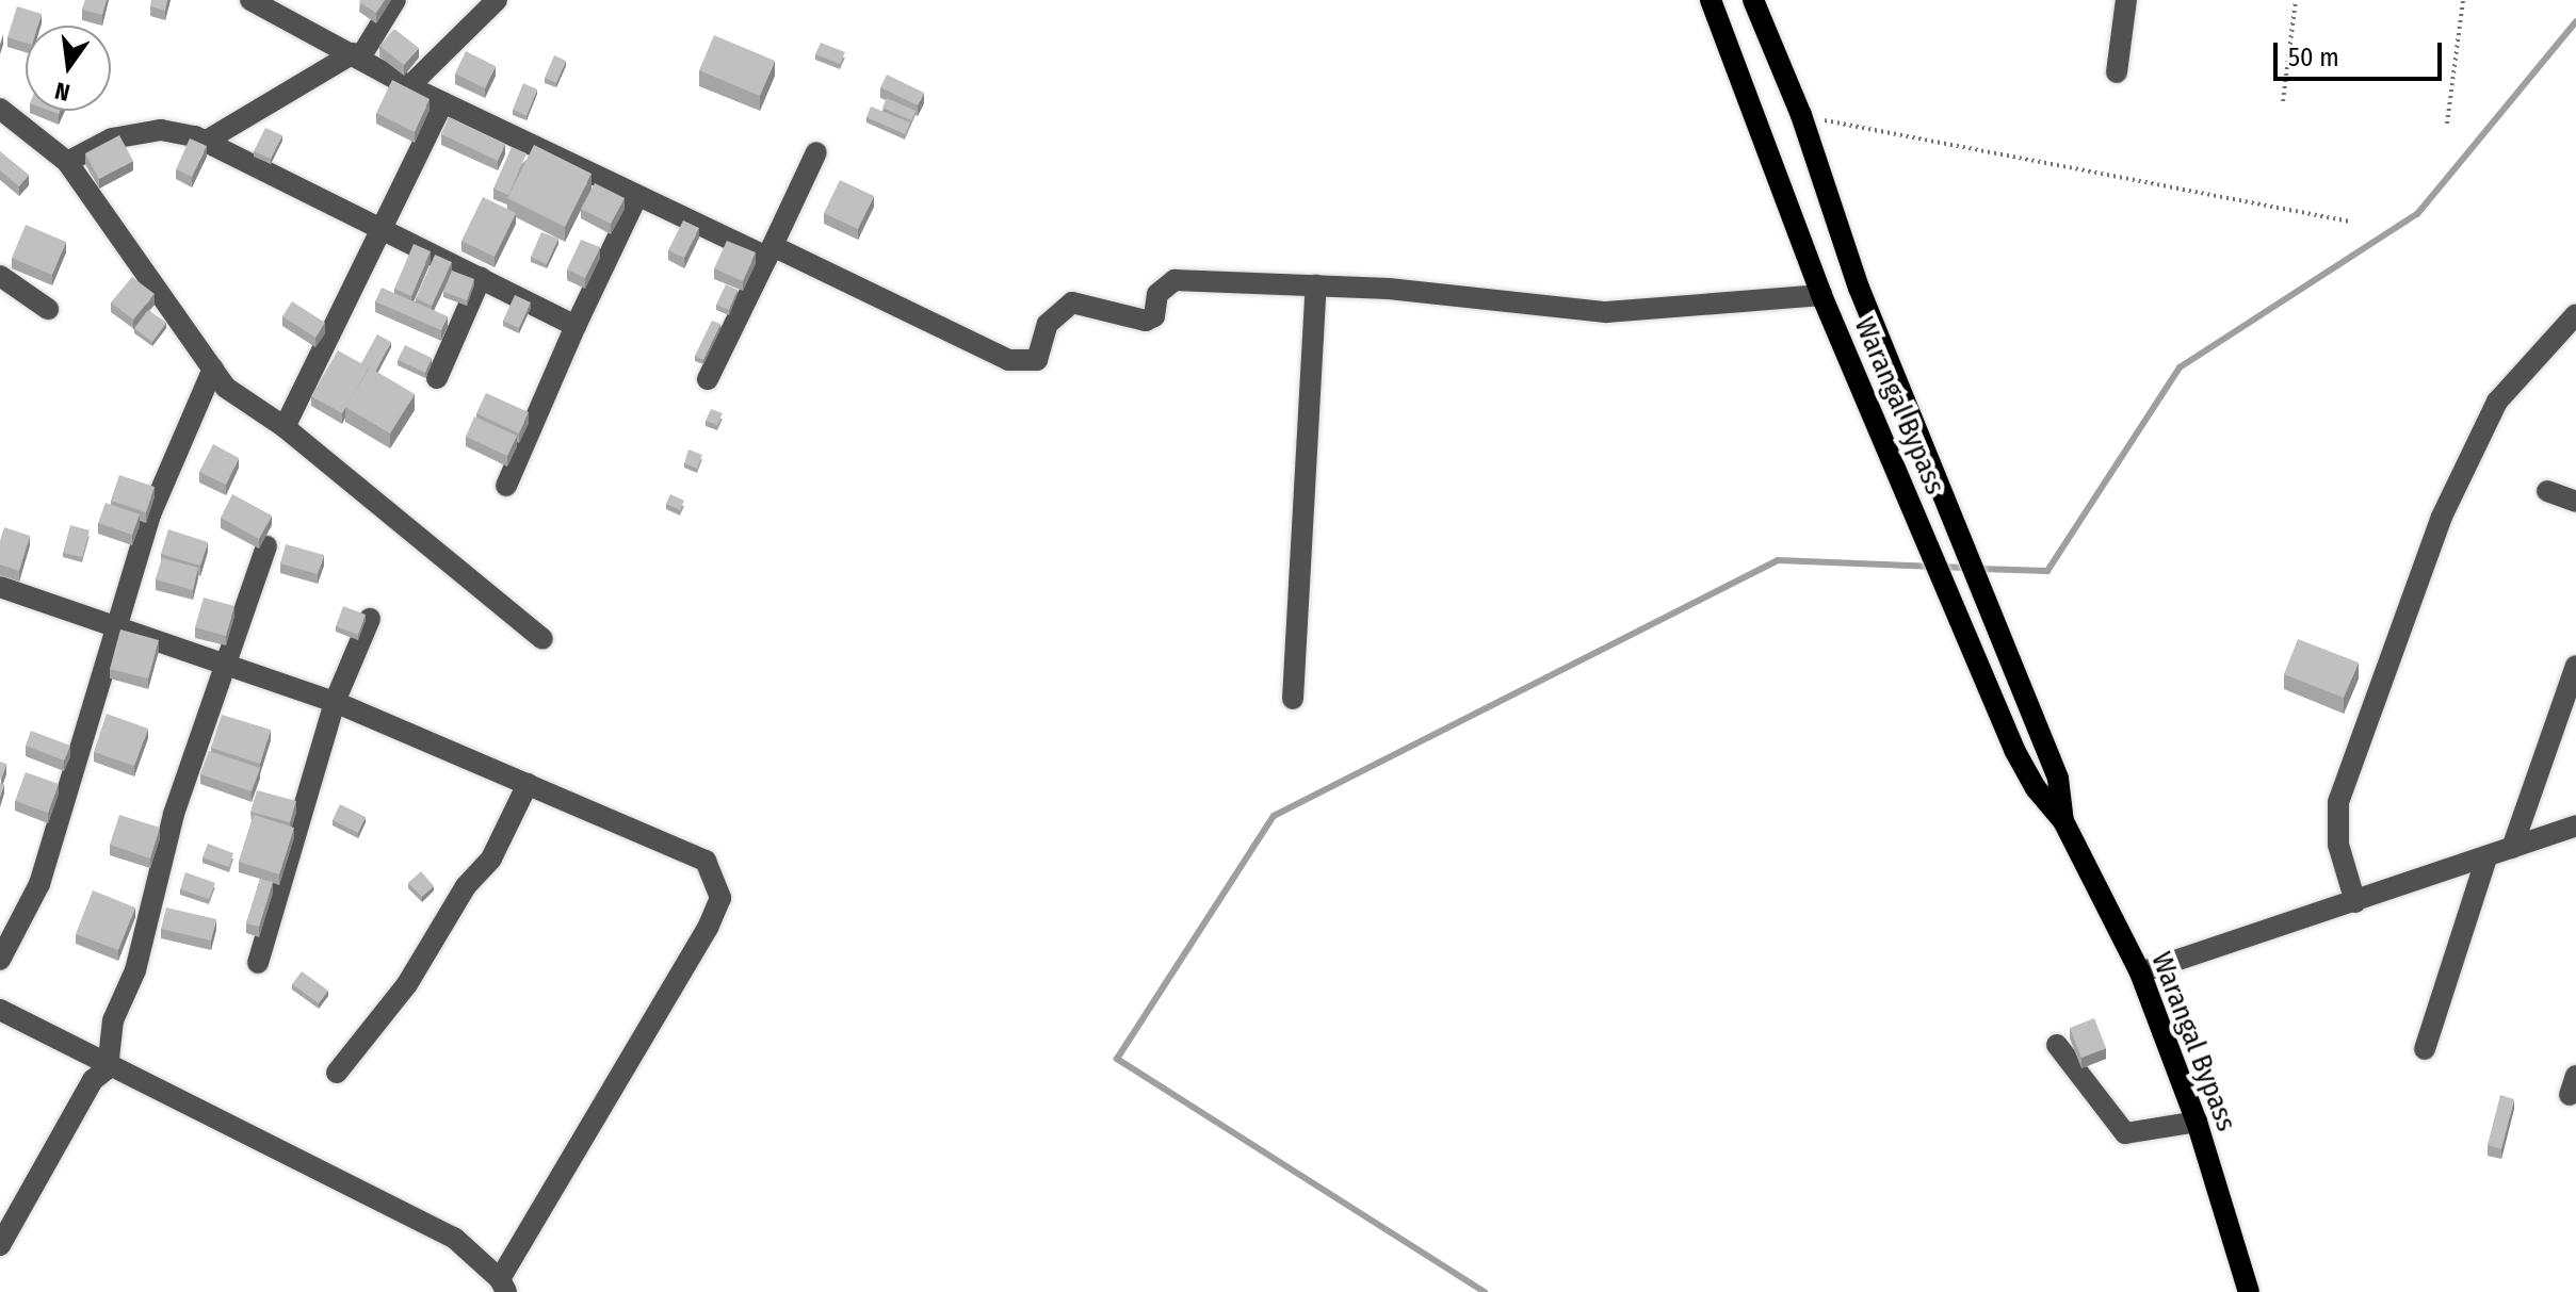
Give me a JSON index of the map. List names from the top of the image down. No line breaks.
{"streets":{"main road":["Warangal Bypass"]},"scale_bar":"50 m","north":"bottom"}
